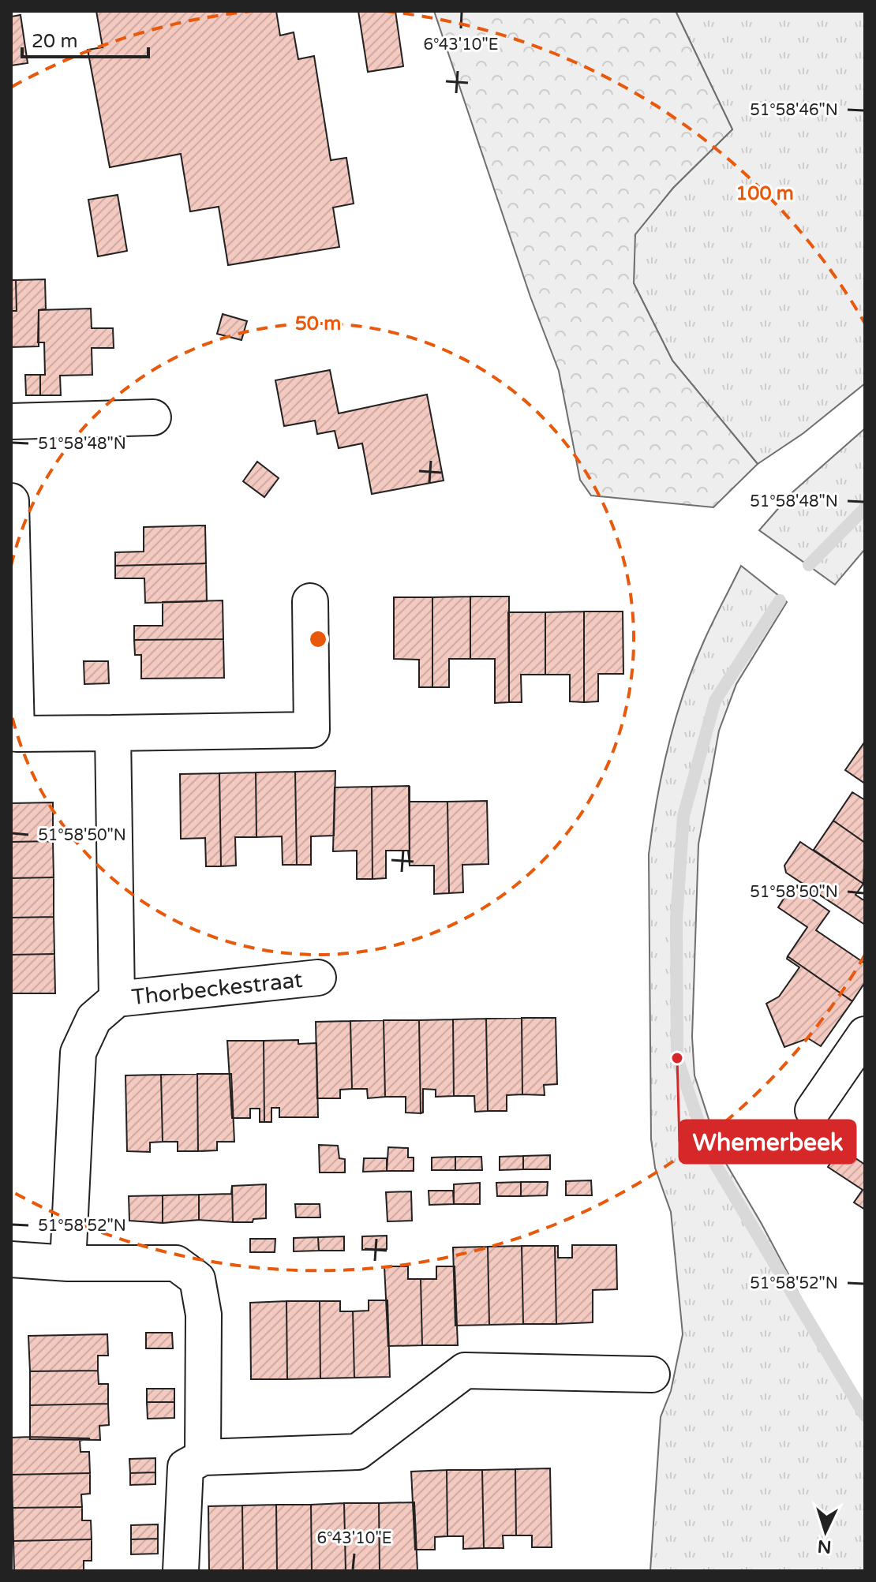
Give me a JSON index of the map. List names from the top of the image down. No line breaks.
{"streets":{"street":["Thorbeckestraat"]},"places":["Whemerbeek"],"scale_bar":"20 m","north":"bottom","coordinates":["6°43'10\"E","51°58'46\"N","51°58'48\"N","51°58'50\"N","51°58'52\"N"],"rings":["100 m","50 m"]}
